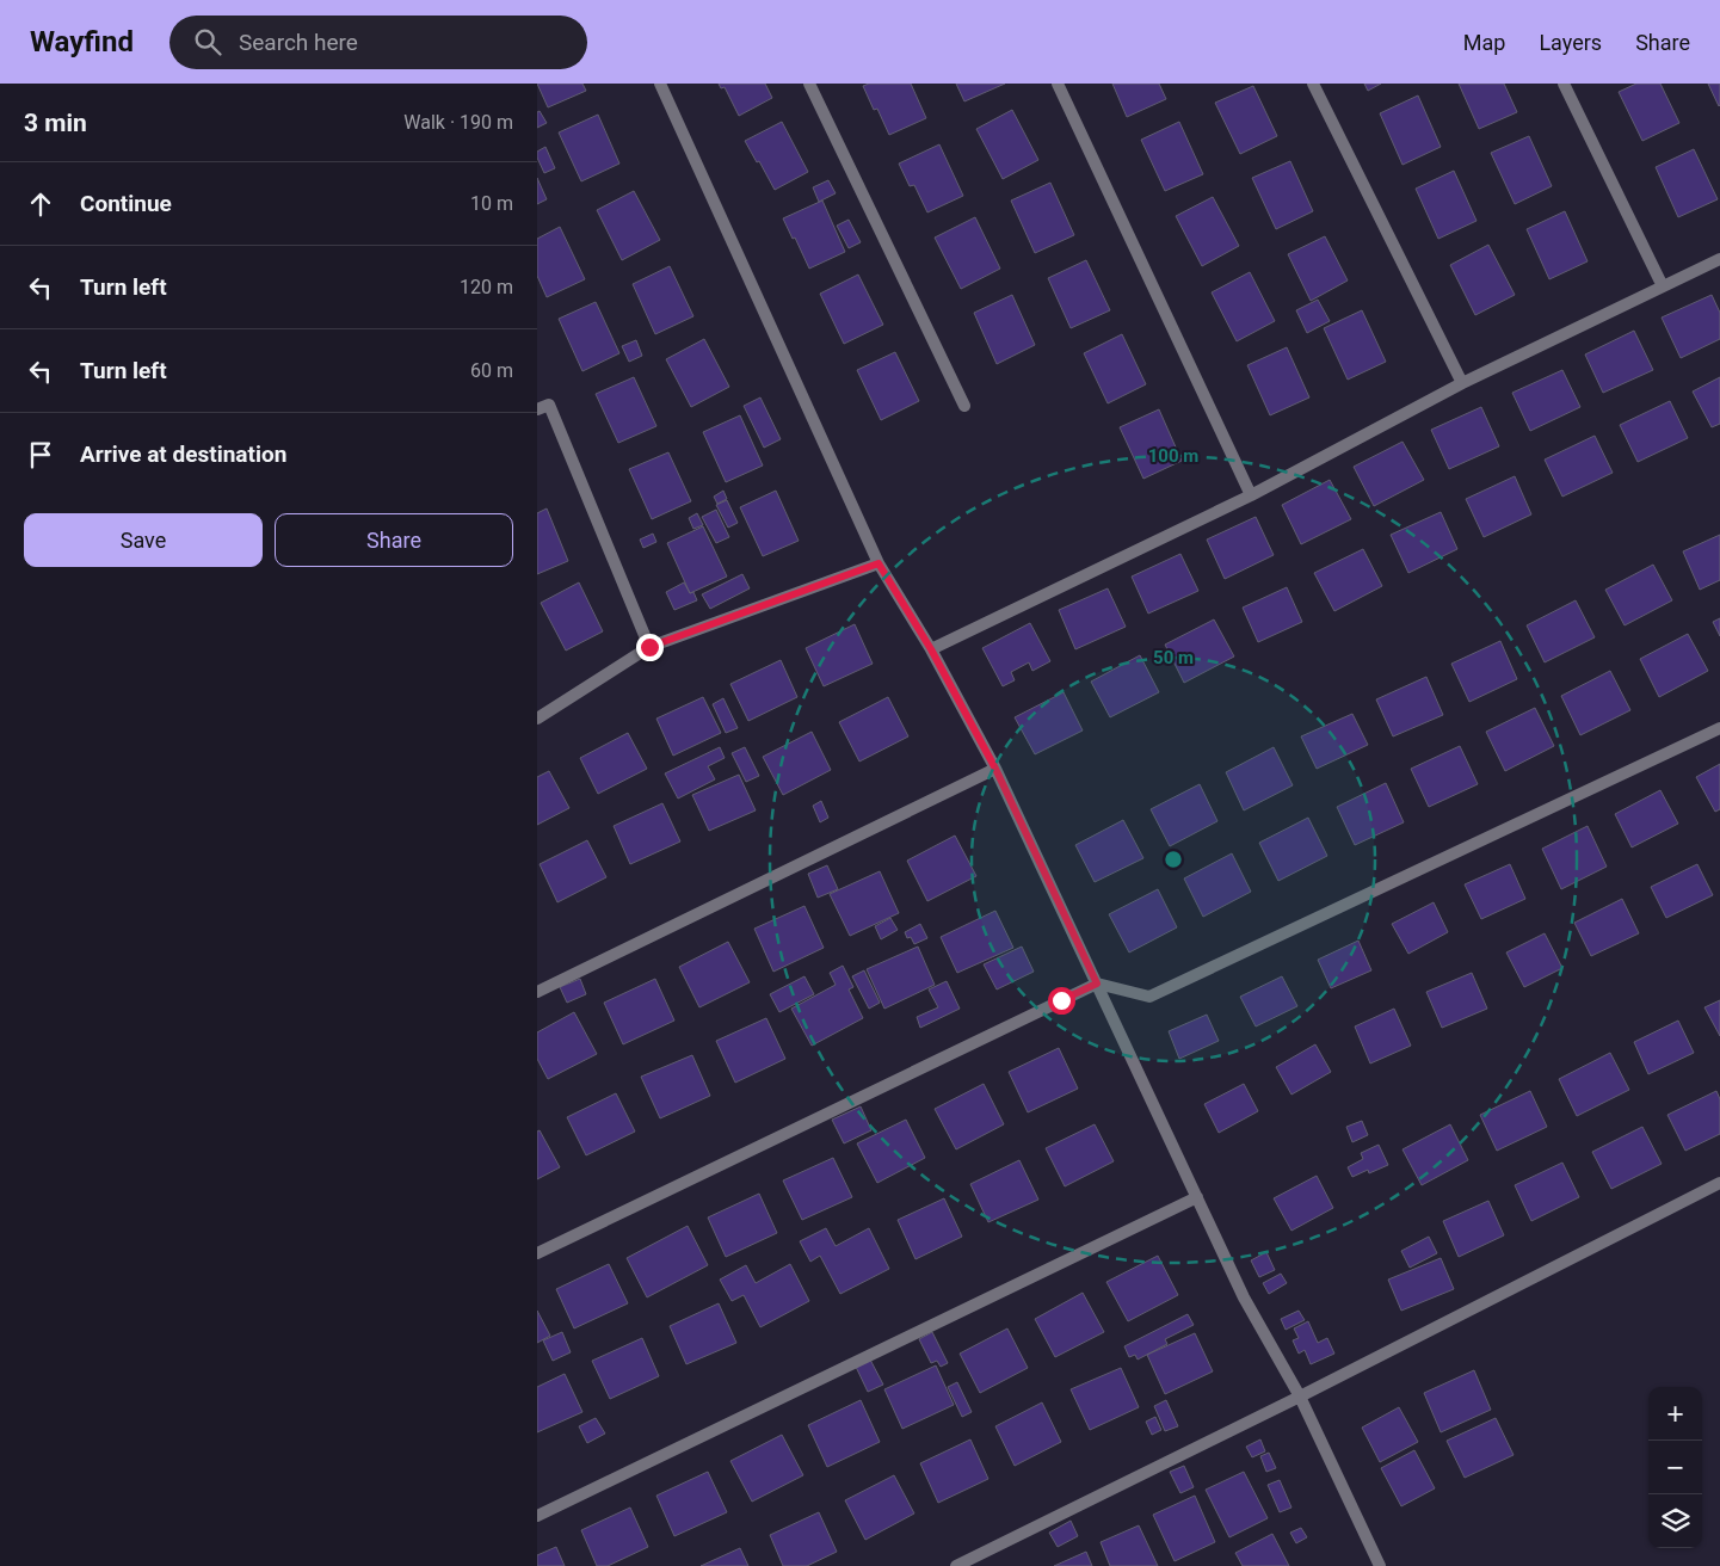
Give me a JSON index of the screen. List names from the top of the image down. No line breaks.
{"page":{"header":"Wayfind","search":"Search here","nav":["Map","Layers","Share"],"heading":["3 min","Walk · 190 m"],"list":[["Continue","10 m"],["Turn left","120 m"],["Turn left","60 m"],"Arrive at destination"],"buttons":["Save","Share"],"map_buttons":["+","−"]},"rings":["100 m","50 m"]}
